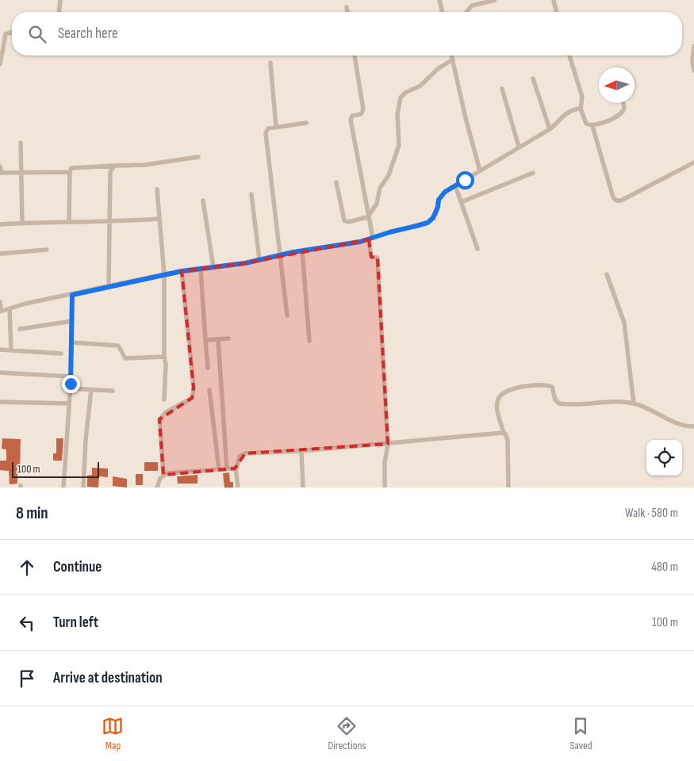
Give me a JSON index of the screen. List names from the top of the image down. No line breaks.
{"scale_bar":"100 m","north":"left","page":{"search":"Search here","scale":"100 m","heading":["8 min","Walk · 580 m"],"list":[["Continue","480 m"],["Turn left","100 m"],"Arrive at destination"],"nav":["Map","Directions","Saved"]}}
